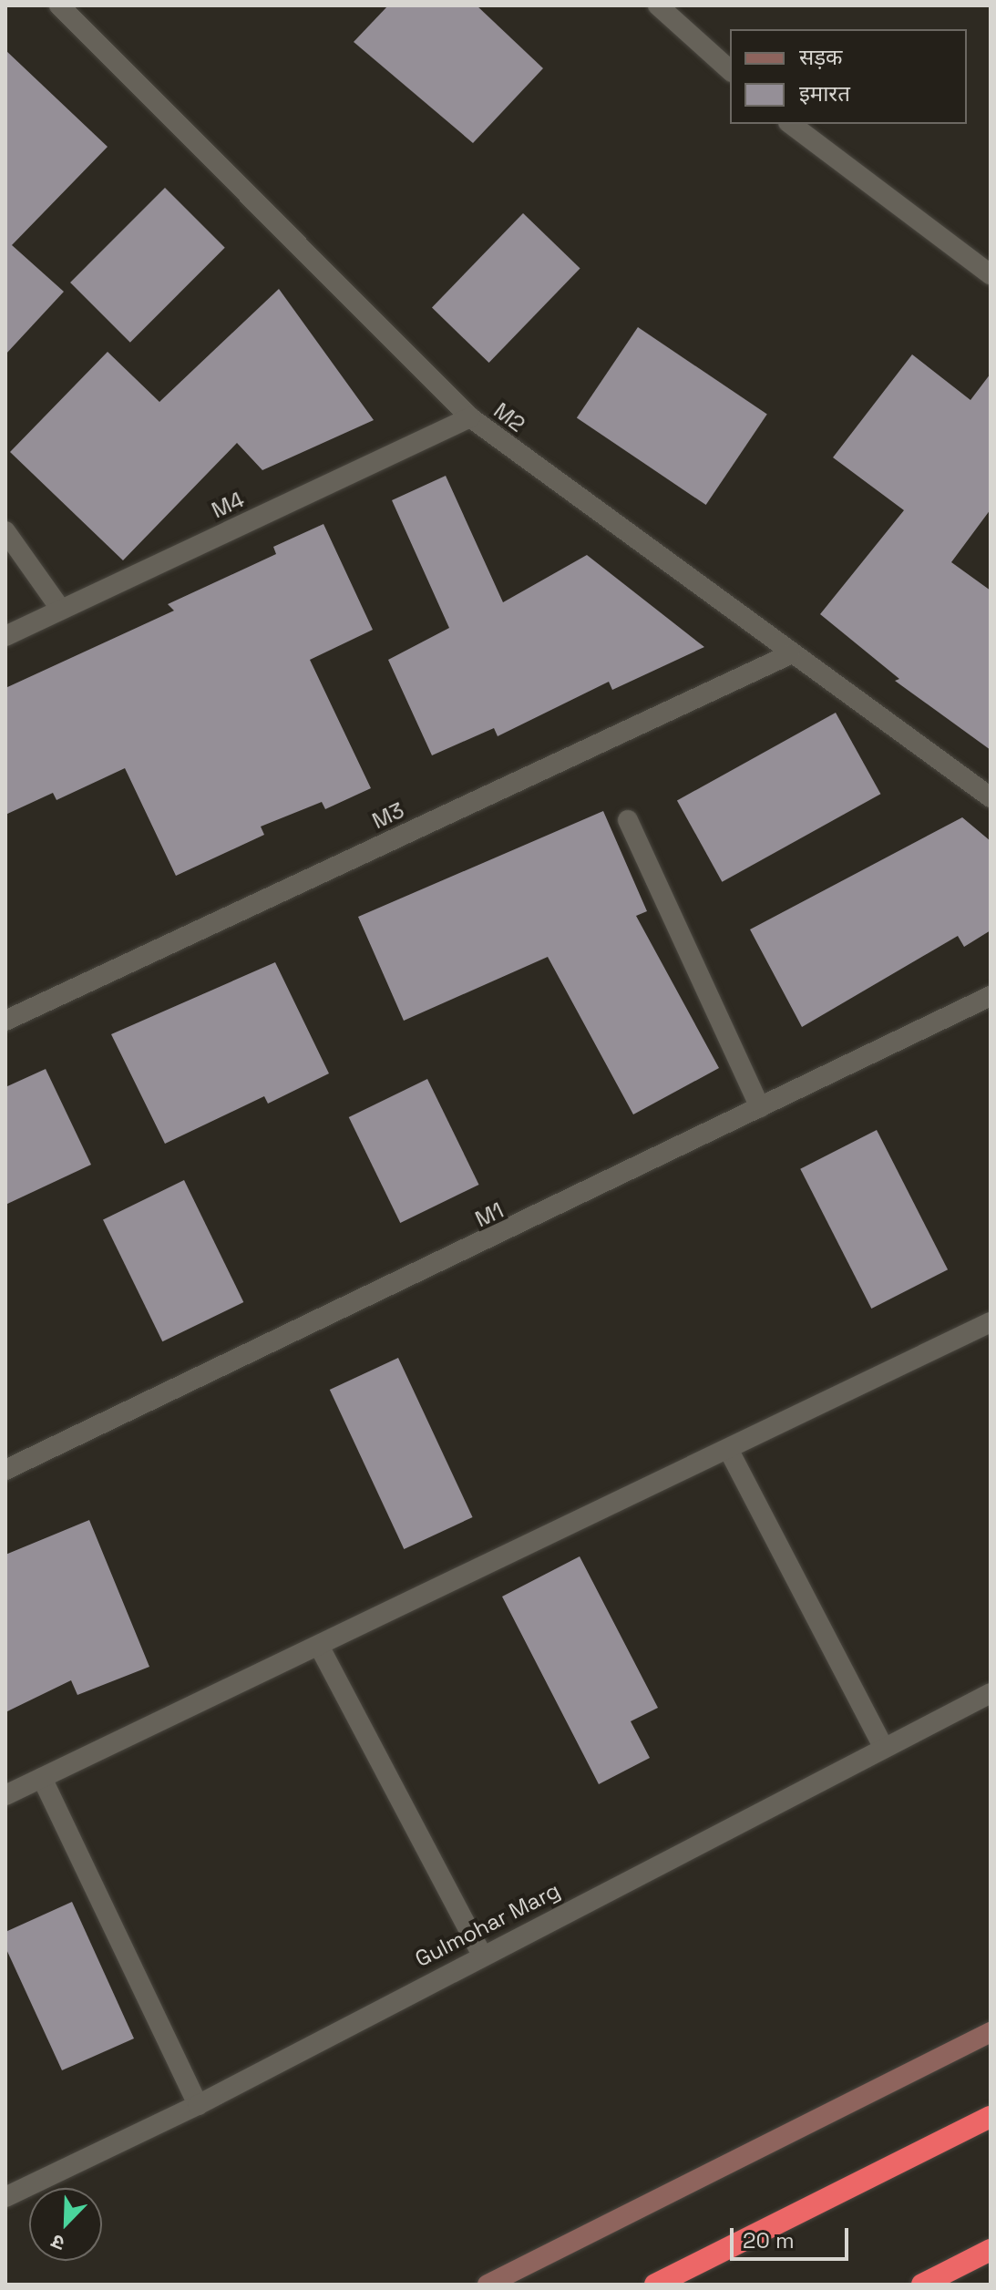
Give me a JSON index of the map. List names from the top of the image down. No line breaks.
{"streets":{"street":["M2","M4","M3","M1","Gulmohar Marg"]},"crossings":[["M2","M4"],["M2","M3"]],"legend":["सड़क","इमारत"],"scale_bar":"20 m","north":"bottom left"}
